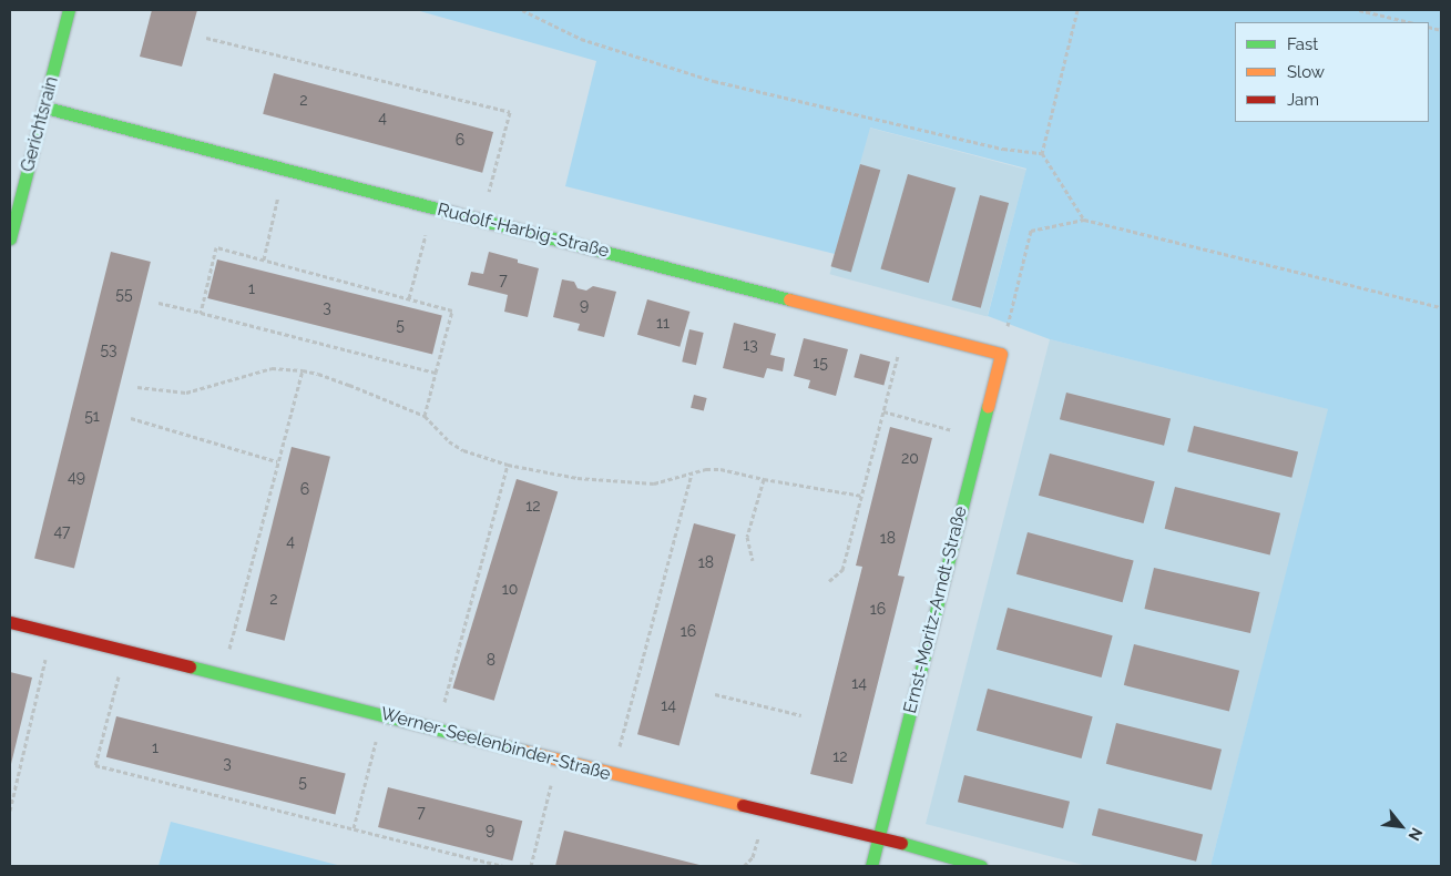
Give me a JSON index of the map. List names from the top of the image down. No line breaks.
{"streets":{"street":["Gerichtsrain","Rudolf-Harbig-Straße","Ernst-Moritz-Arndt-Straße","Werner-Seelenbinder-Straße"]},"crossings":[["Gerichtsrain","Rudolf-Harbig-Straße"],["Rudolf-Harbig-Straße","Ernst-Moritz-Arndt-Straße"],["Ernst-Moritz-Arndt-Straße","Werner-Seelenbinder-Straße"]],"house_numbers":["2","4","6","7","1","55","9","3","11","5","13","53","15","51","20","49","6","12","47","18","4","18","10","2","16","16","8","14","14","1","12","3","5","7","9"],"legend":["Fast","Slow","Jam"],"north":"bottom right"}
